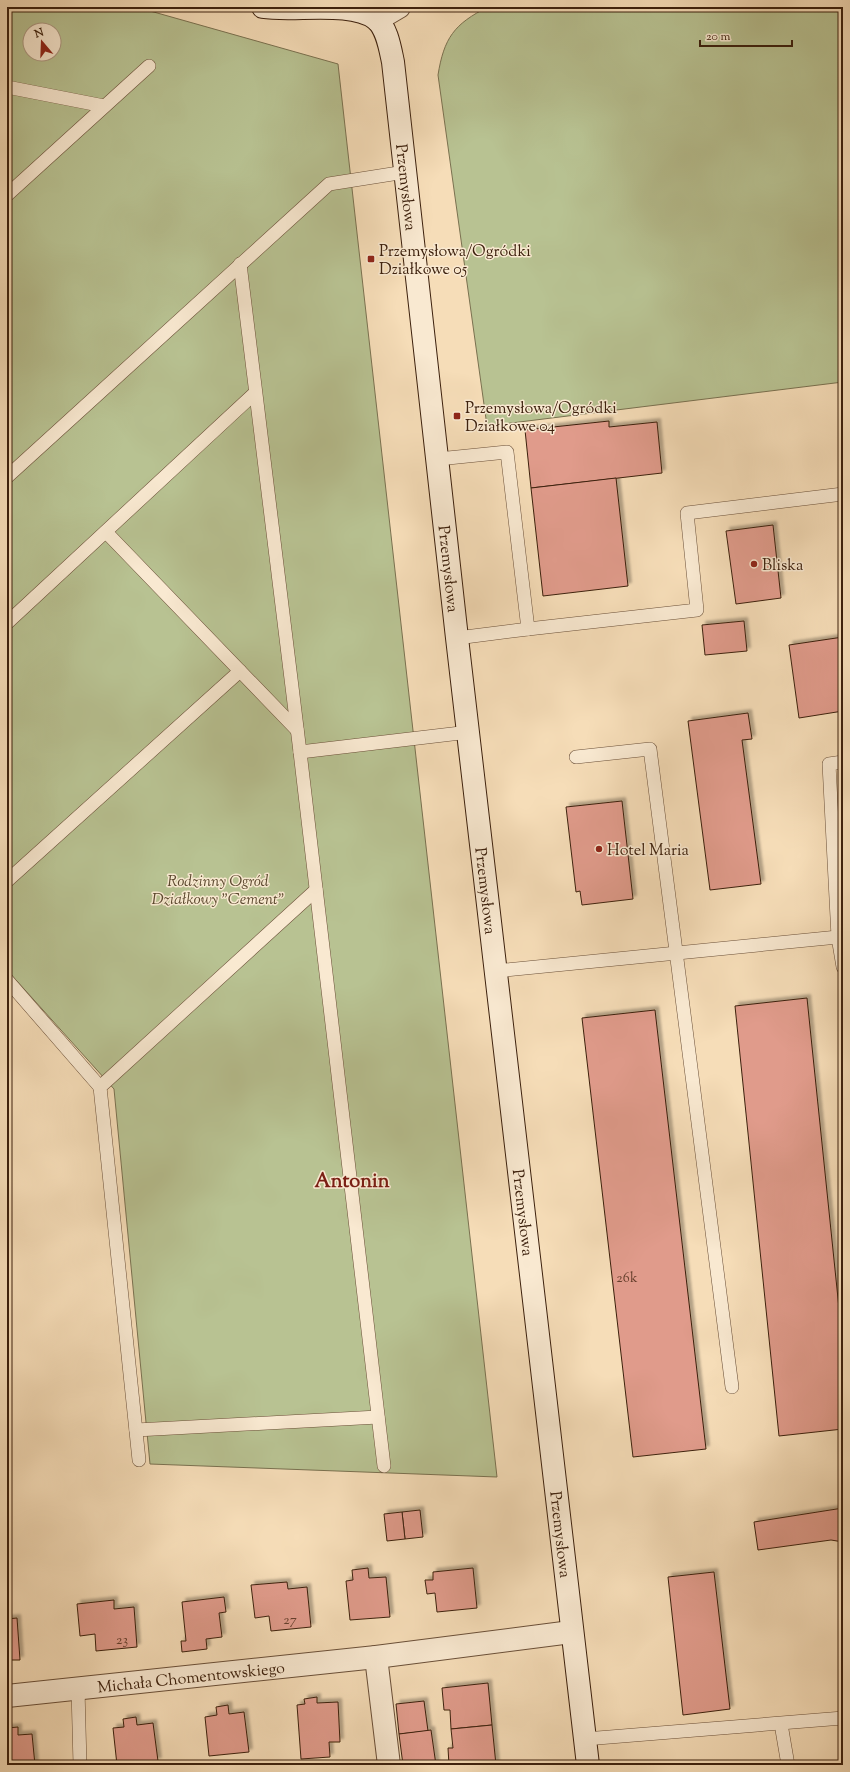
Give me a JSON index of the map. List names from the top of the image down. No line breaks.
{"streets":{"main road":["Przemysłowa","Michała Chomentowskiego"]},"crossings":[["Przemysłowa","Michała Chomentowskiego"]],"districts":["Antonin"],"parks":["Rodzinny Ogród Działkowy \"Cement\""],"places":{"transit":["Przemysłowa/Ogródki Działkowe 05","Przemysłowa/Ogródki Działkowe 04"],"other":["Bliska","Hotel Maria"]},"house_numbers":["26k","27","23"],"scale_bar":"20 m","north":"top"}
